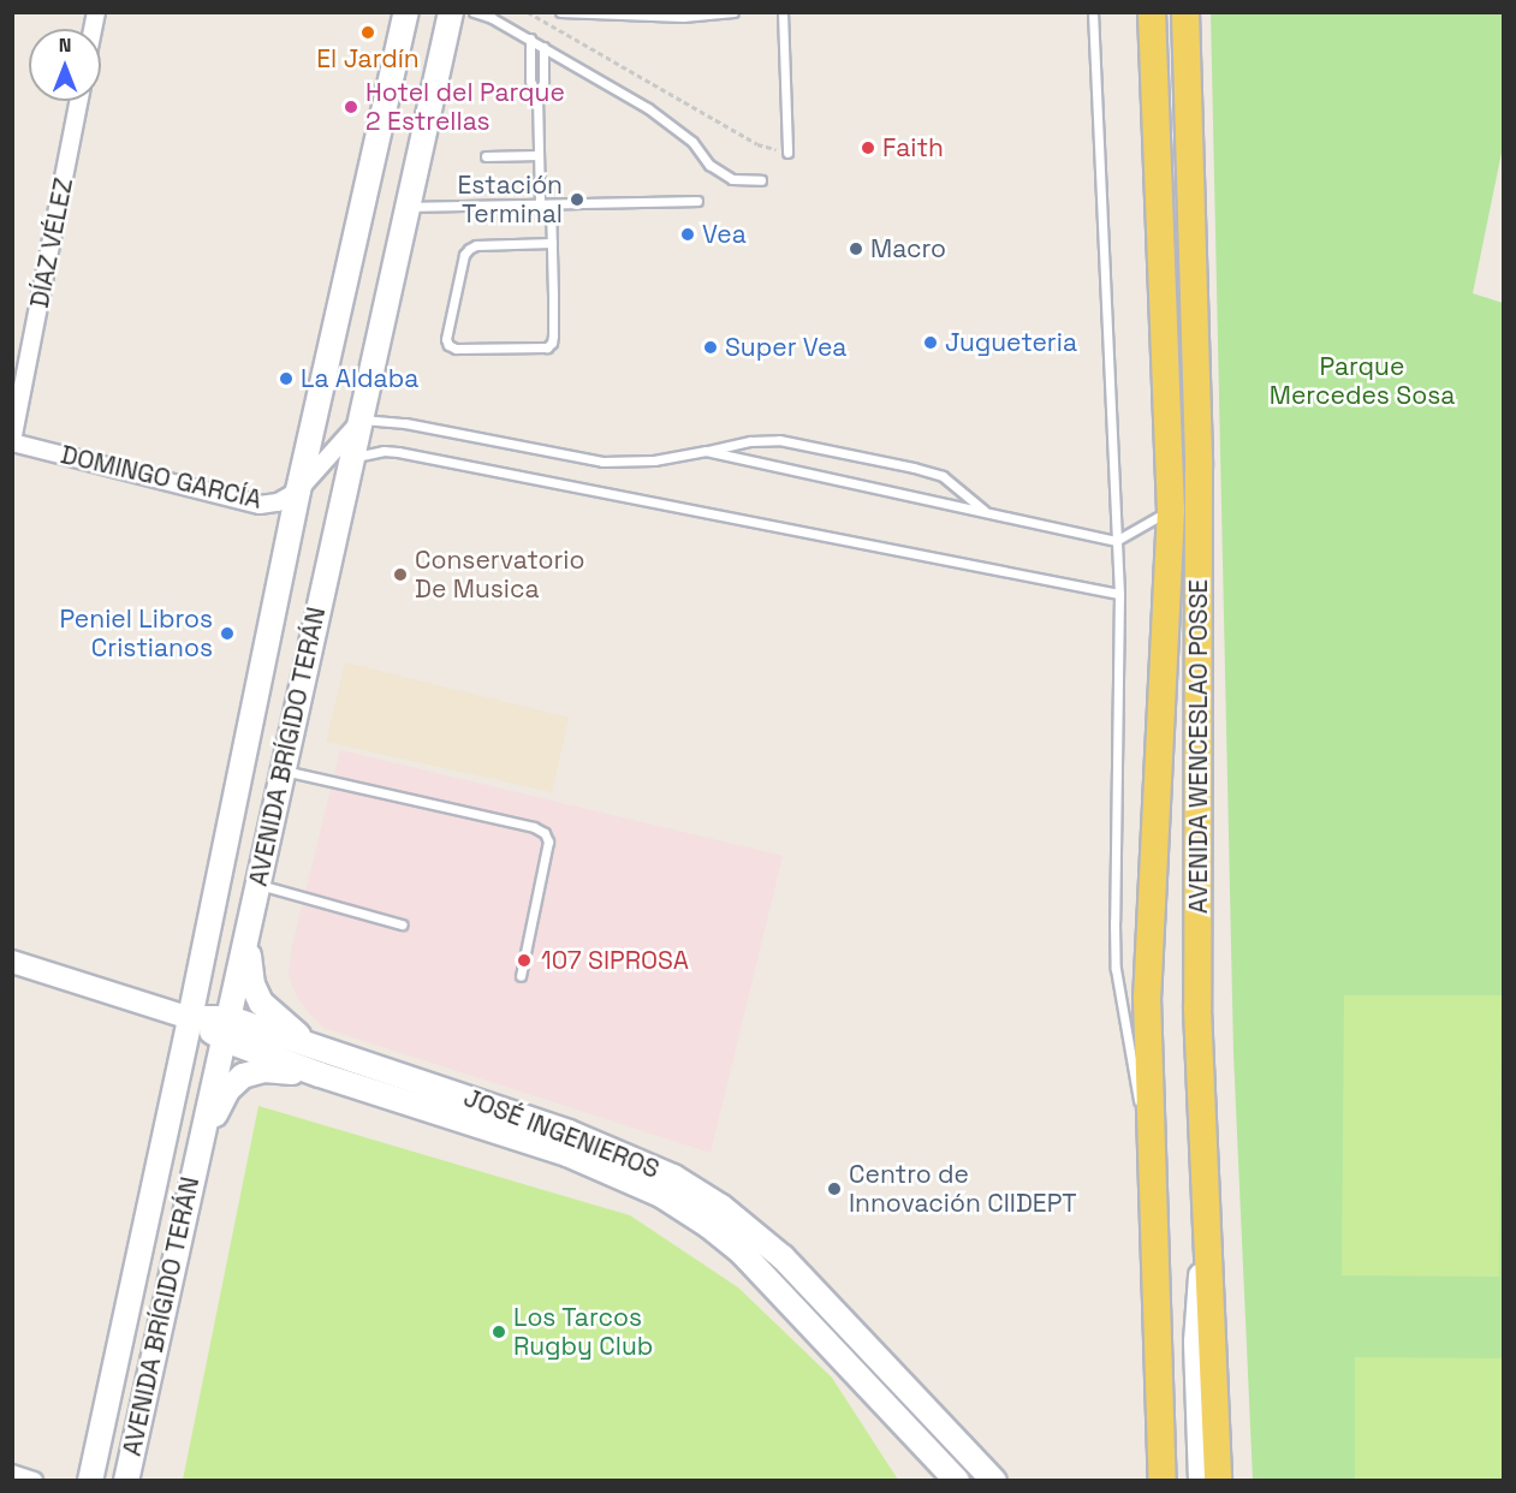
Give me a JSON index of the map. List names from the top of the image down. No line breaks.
{"streets":{"main road":["AVENIDA BRÍGIDO TERÁN","AVENIDA WENCESLAO POSSE","JOSÉ INGENIEROS"],"street":["DÍAZ VÉLEZ","DOMINGO GARCÍA"]},"crossings":[["DÍAZ VÉLEZ","DOMINGO GARCÍA"],["DOMINGO GARCÍA","AVENIDA BRÍGIDO TERÁN"],["AVENIDA BRÍGIDO TERÁN","JOSÉ INGENIEROS"]],"parks":["Parque Mercedes Sosa"],"places":["El Jardín","Hotel del Parque 2 Estrellas","Faith","Estación Terminal","Vea","Macro","Jugueteria","Super Vea","La Aldaba","Conservatorio De Musica","Peniel Libros Cristianos","107 SIPROSA","Centro de Innovación CIIDEPT","Los Tarcos Rugby Club"],"north":"top"}
